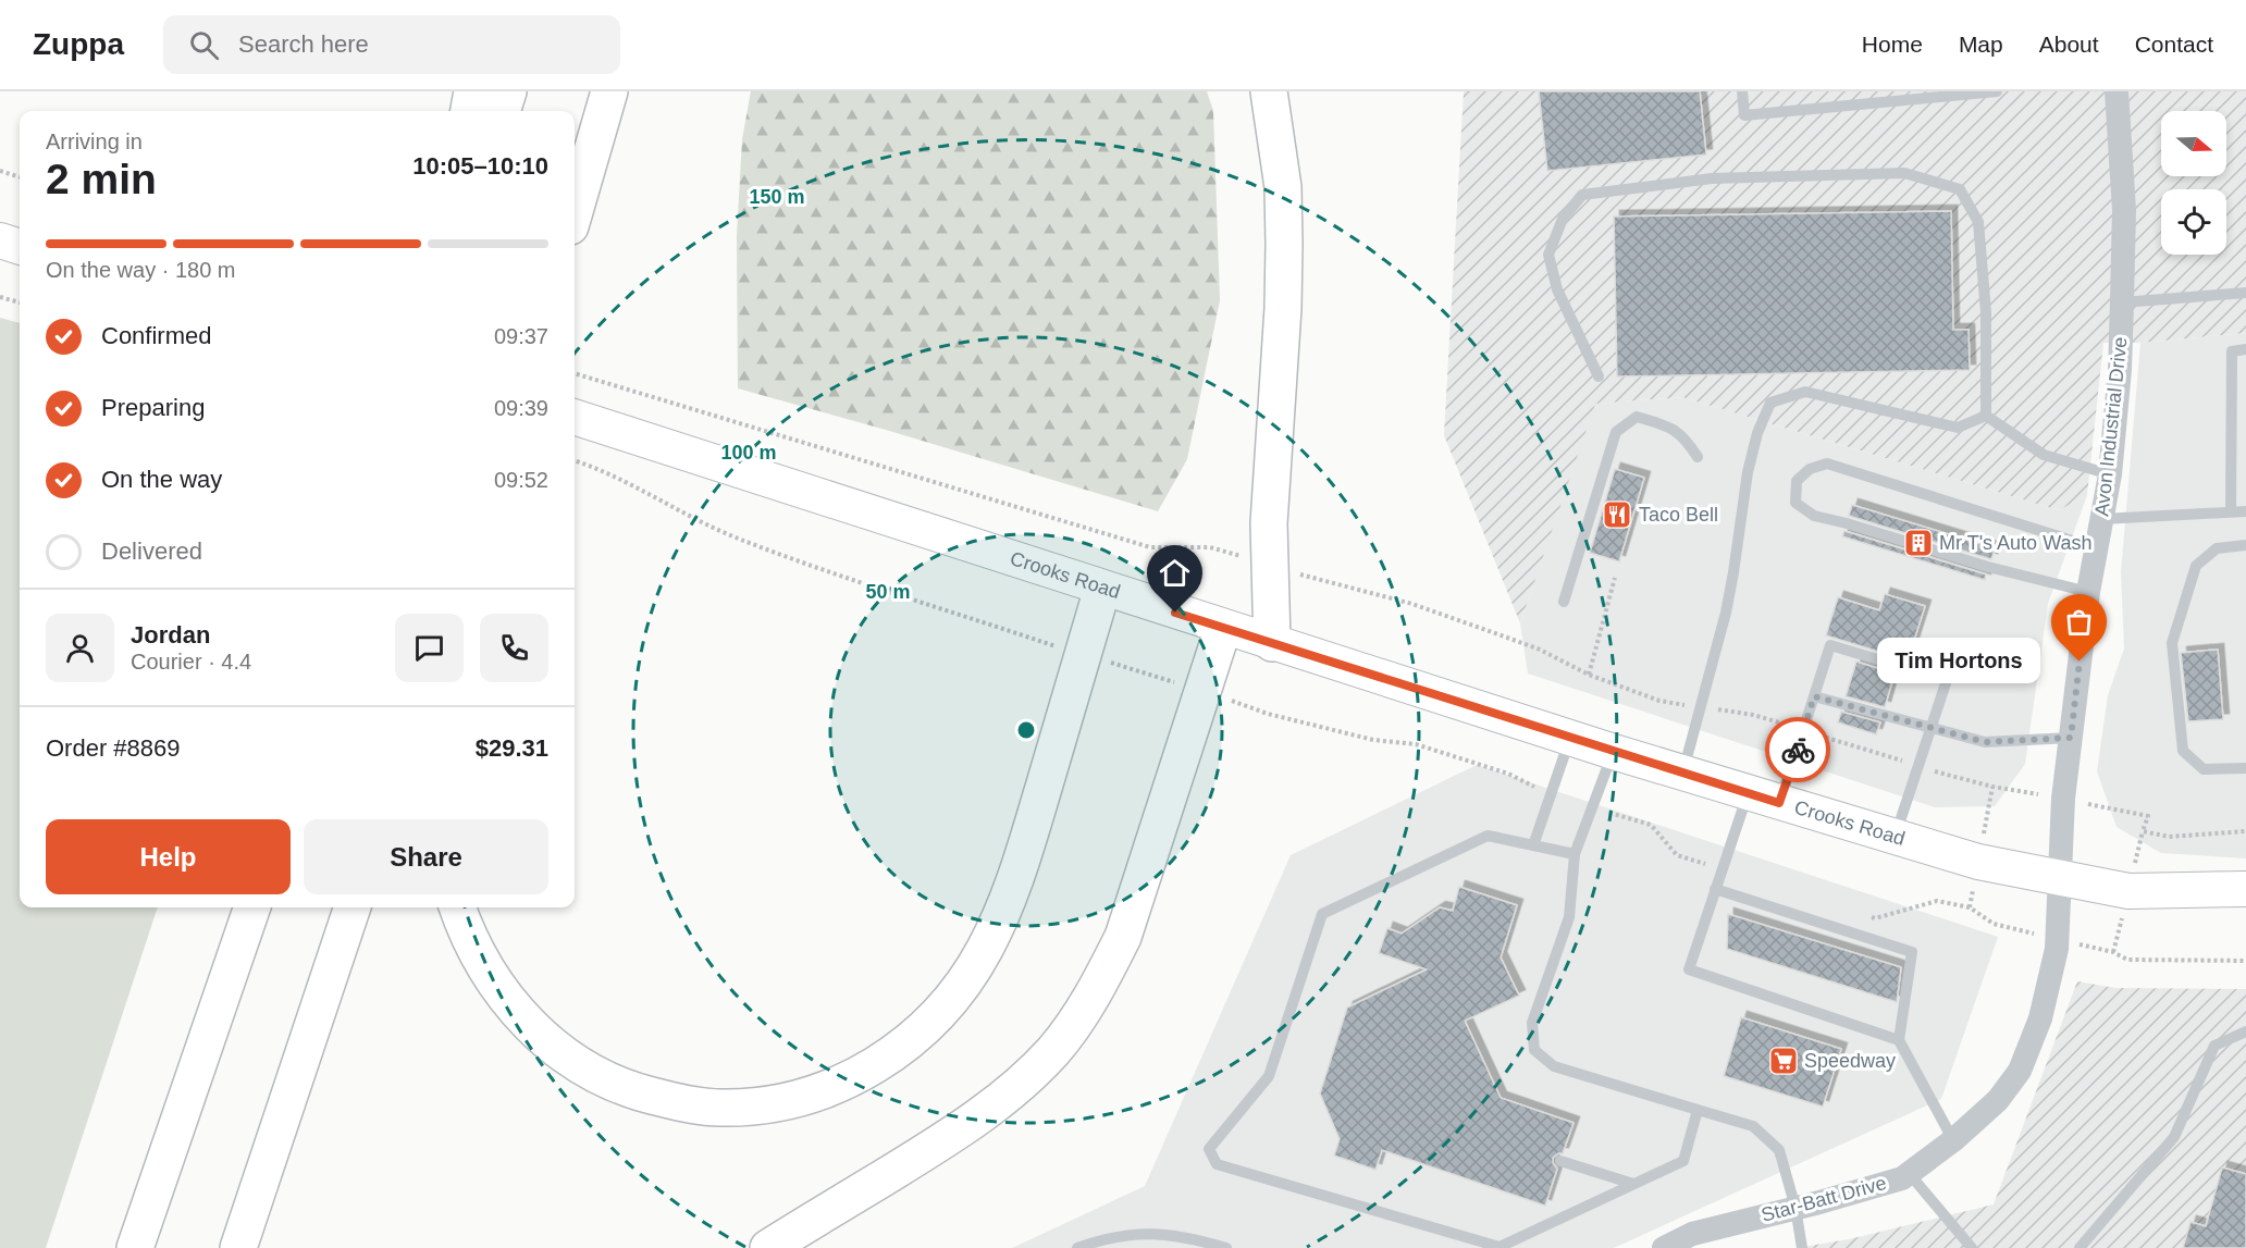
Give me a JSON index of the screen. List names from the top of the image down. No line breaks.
{"streets":{"main road":["Crooks Road"],"street":["Avon Industrial Drive","Star-Batt Drive"]},"crossings":[["Avon Industrial Drive","Crooks Road"],["Avon Industrial Drive","Star-Batt Drive"],["Crooks Road","Star-Batt Drive"]],"places":{"restaurant":["Taco Bell"],"building":["Mr T's Auto Wash"],"other":["Tim Hortons"],"supermarket":["Speedway"]},"north":"right","page":{"header":"Zuppa","search":"Search here","nav":["Home","Map","About","Contact"],"heading":["2 min","Arriving in","10:05–10:10"],"panel":["Jordan","Courier · 4.4","Order #8869","$29.31"],"bar":"On the way · 180 m","list":[["Confirmed","09:37"],["Preparing","09:39"],["On the way","09:52"],"Delivered"],"bubble":"Tim Hortons","buttons":["Help","Share"]},"rings":["150 m","100 m","50 m"]}
